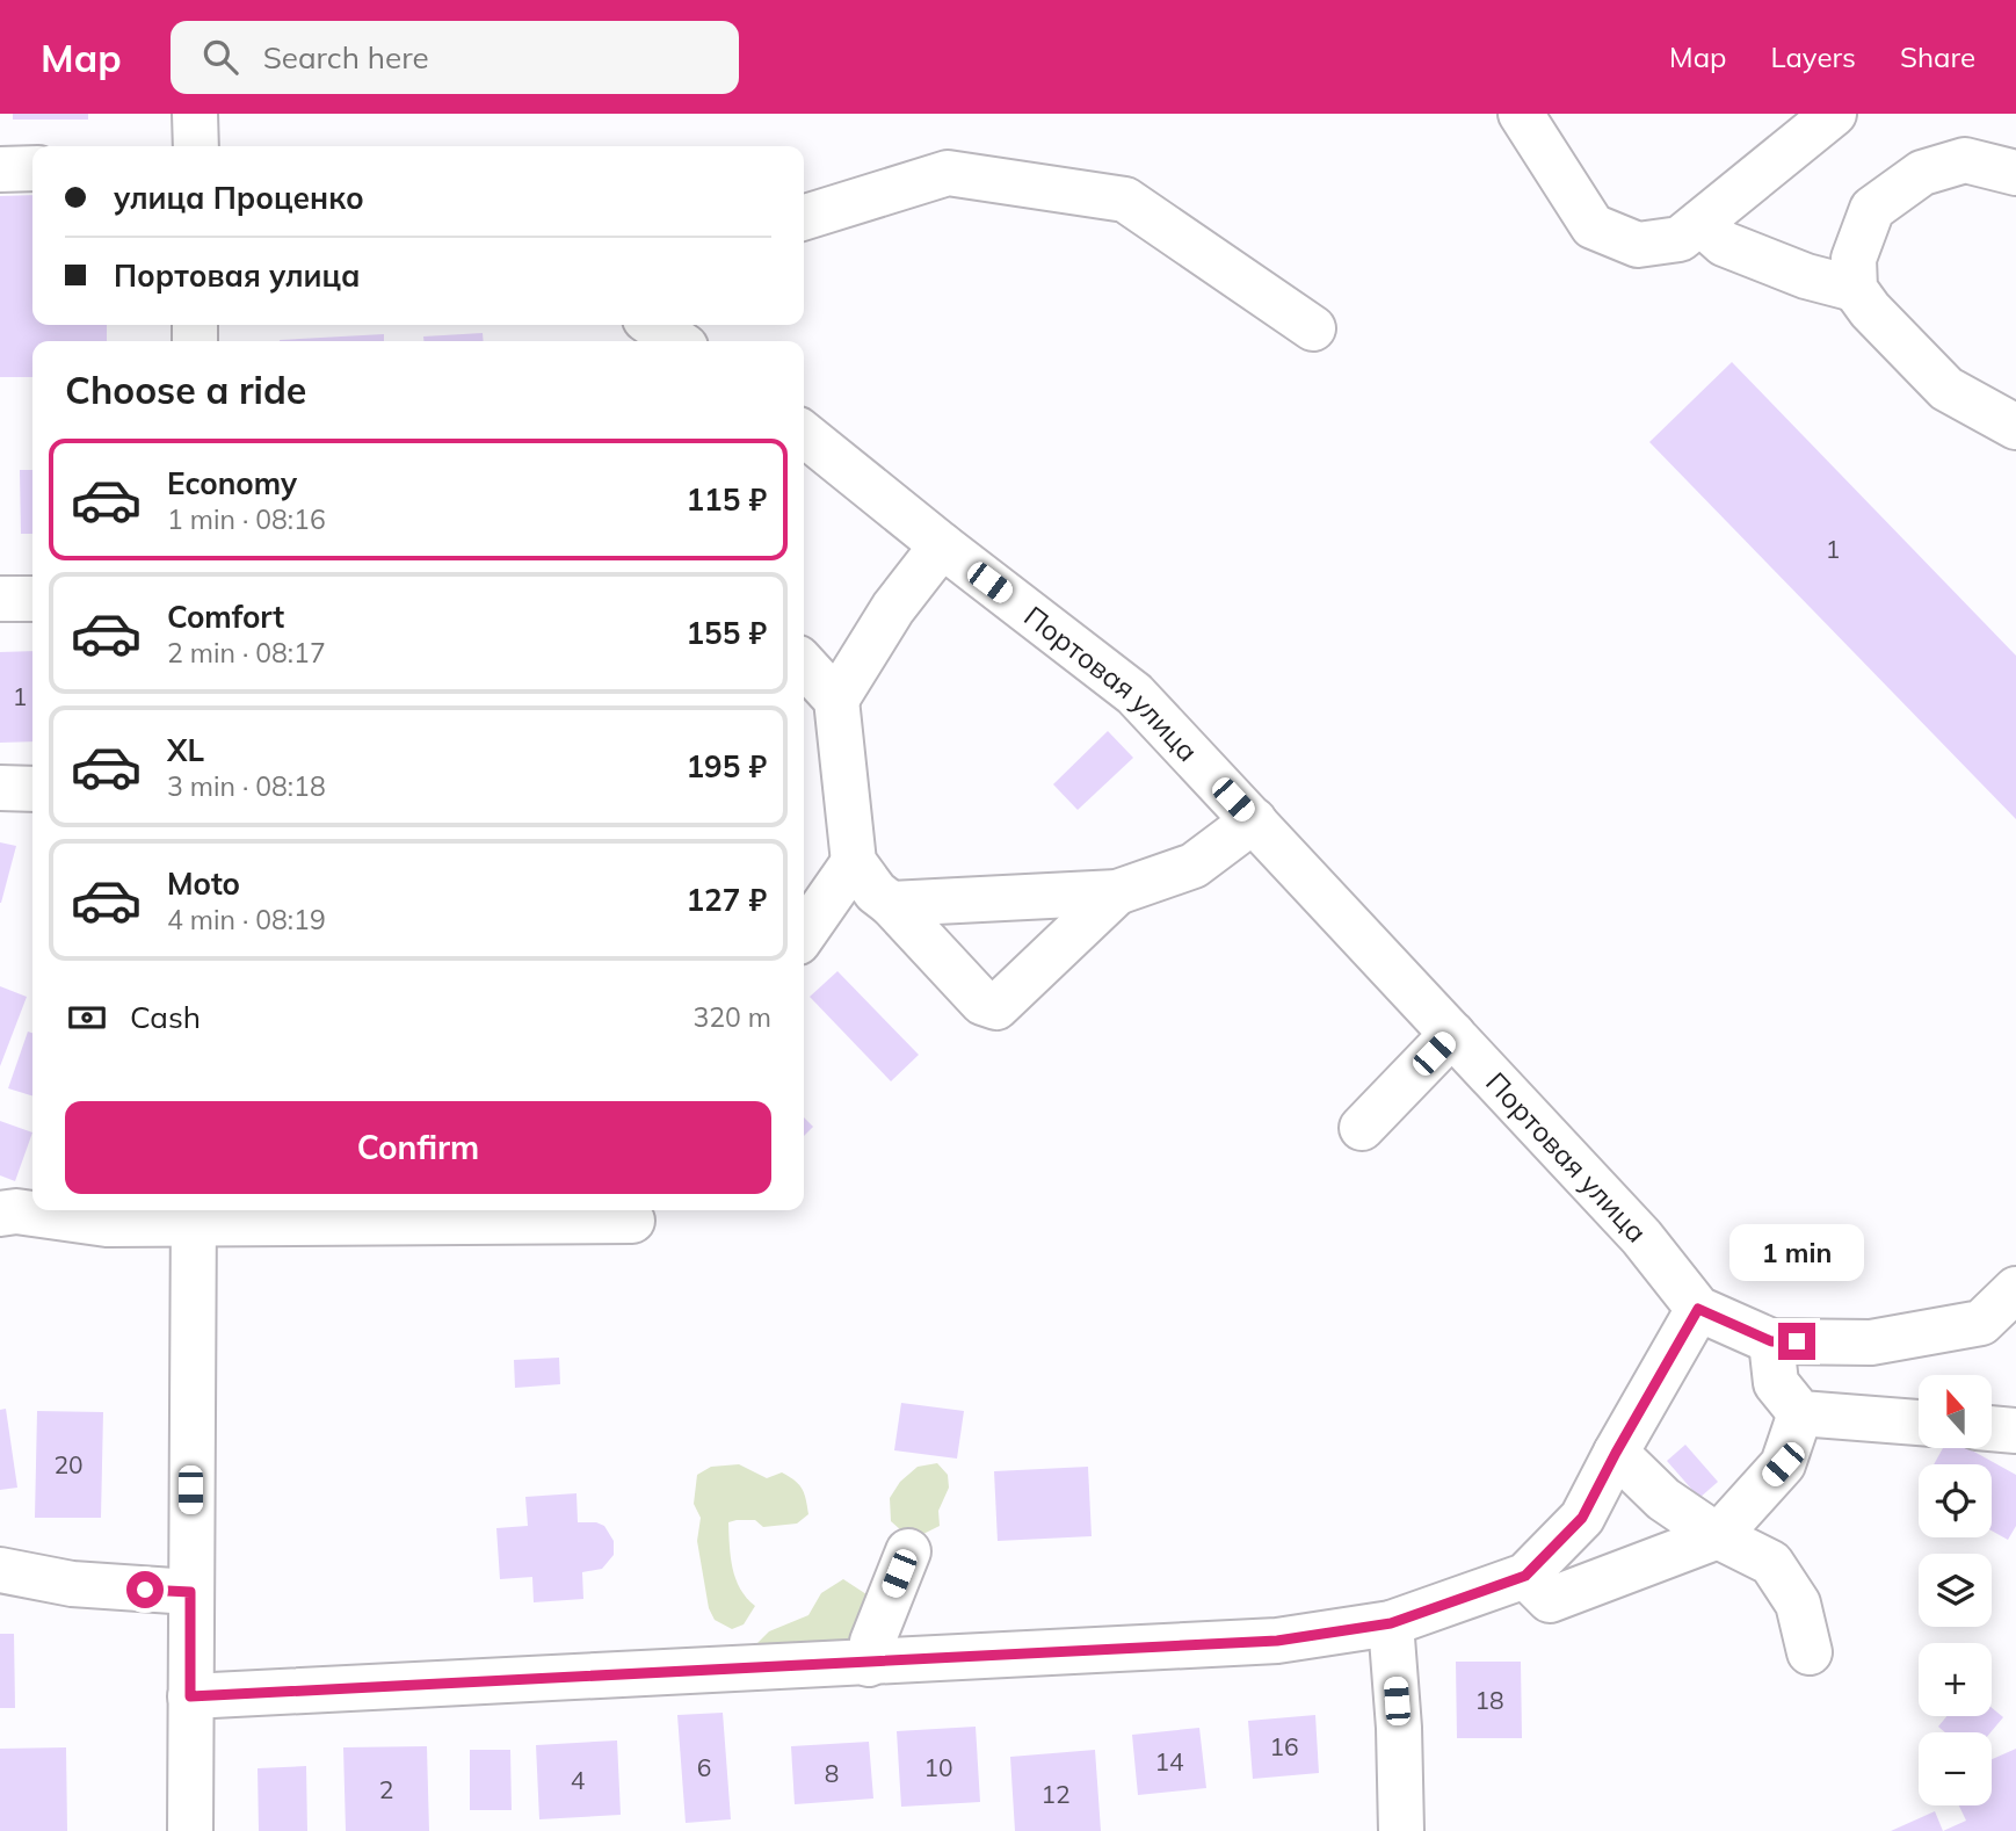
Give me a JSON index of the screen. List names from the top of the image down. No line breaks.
{"streets":{"street":["Портовая улица"]},"house_numbers":["1","1","20","18","16","14","6","10","8","4","2","12"],"north":"top","page":{"header":"Map","search":"Search here","nav":["Map","Layers","Share"],"banner":["улица Проценко","Портовая улица"],"heading":"Choose a ride","list":[{"name":"Economy","note":"1 min · 08:16","value":"115 ₽"},{"name":"Comfort","note":"2 min · 08:17","value":"155 ₽"},{"name":"XL","note":"3 min · 08:18","value":"195 ₽"},{"name":"Moto","note":"4 min · 08:19","value":"127 ₽"}],"pay":["Cash","320 m"],"buttons":"Confirm","bubble":"1 min","map_buttons":["+","−"]}}
